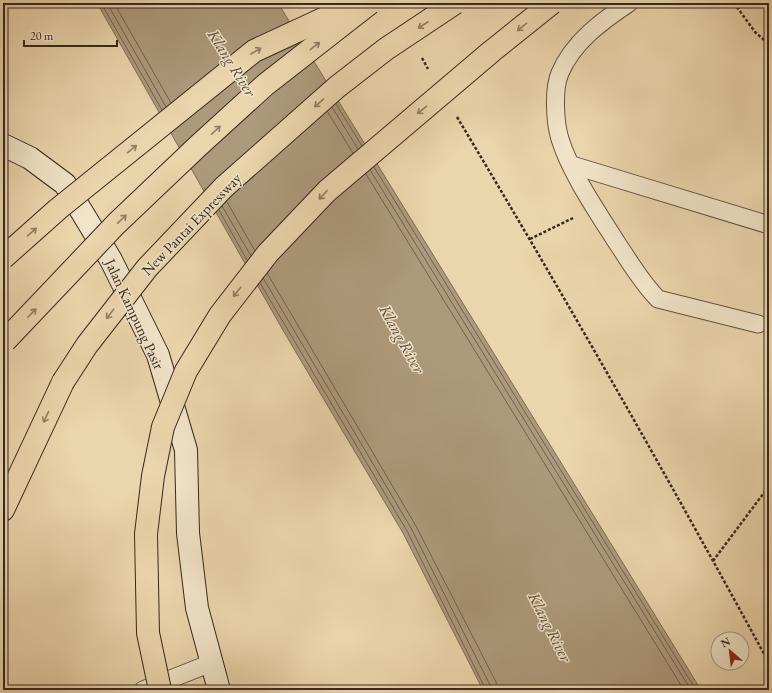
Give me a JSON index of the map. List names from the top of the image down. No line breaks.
{"streets":{"highway":["New Pantai Expressway"],"street":["Jalan Kampung Pasir"]},"water":["Klang River"],"scale_bar":"20 m","north":"top left"}
